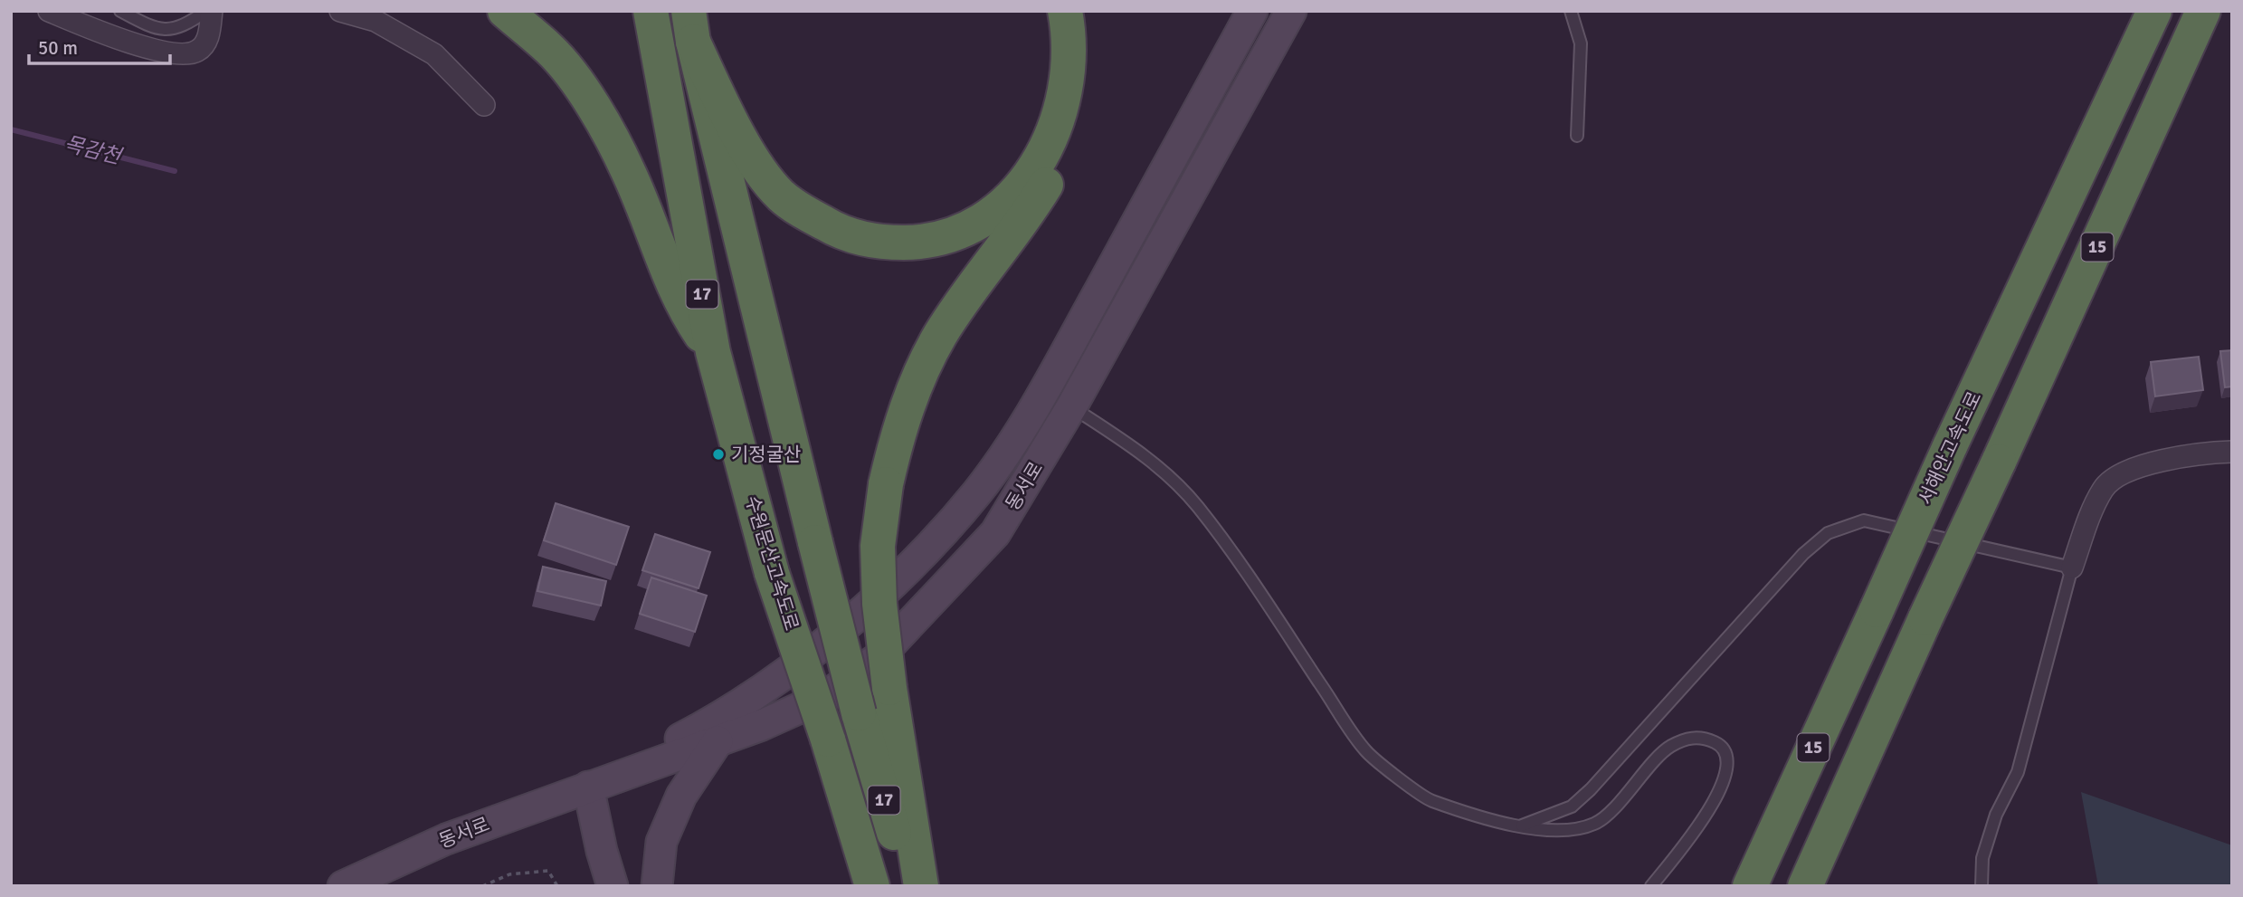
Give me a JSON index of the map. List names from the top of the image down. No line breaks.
{"streets":{"highway":["15","17","서해안고속도로","수원문산고속도로"],"street":["동서로"]},"water":["목감천"],"places":["기정굴산"],"scale_bar":"50 m"}
